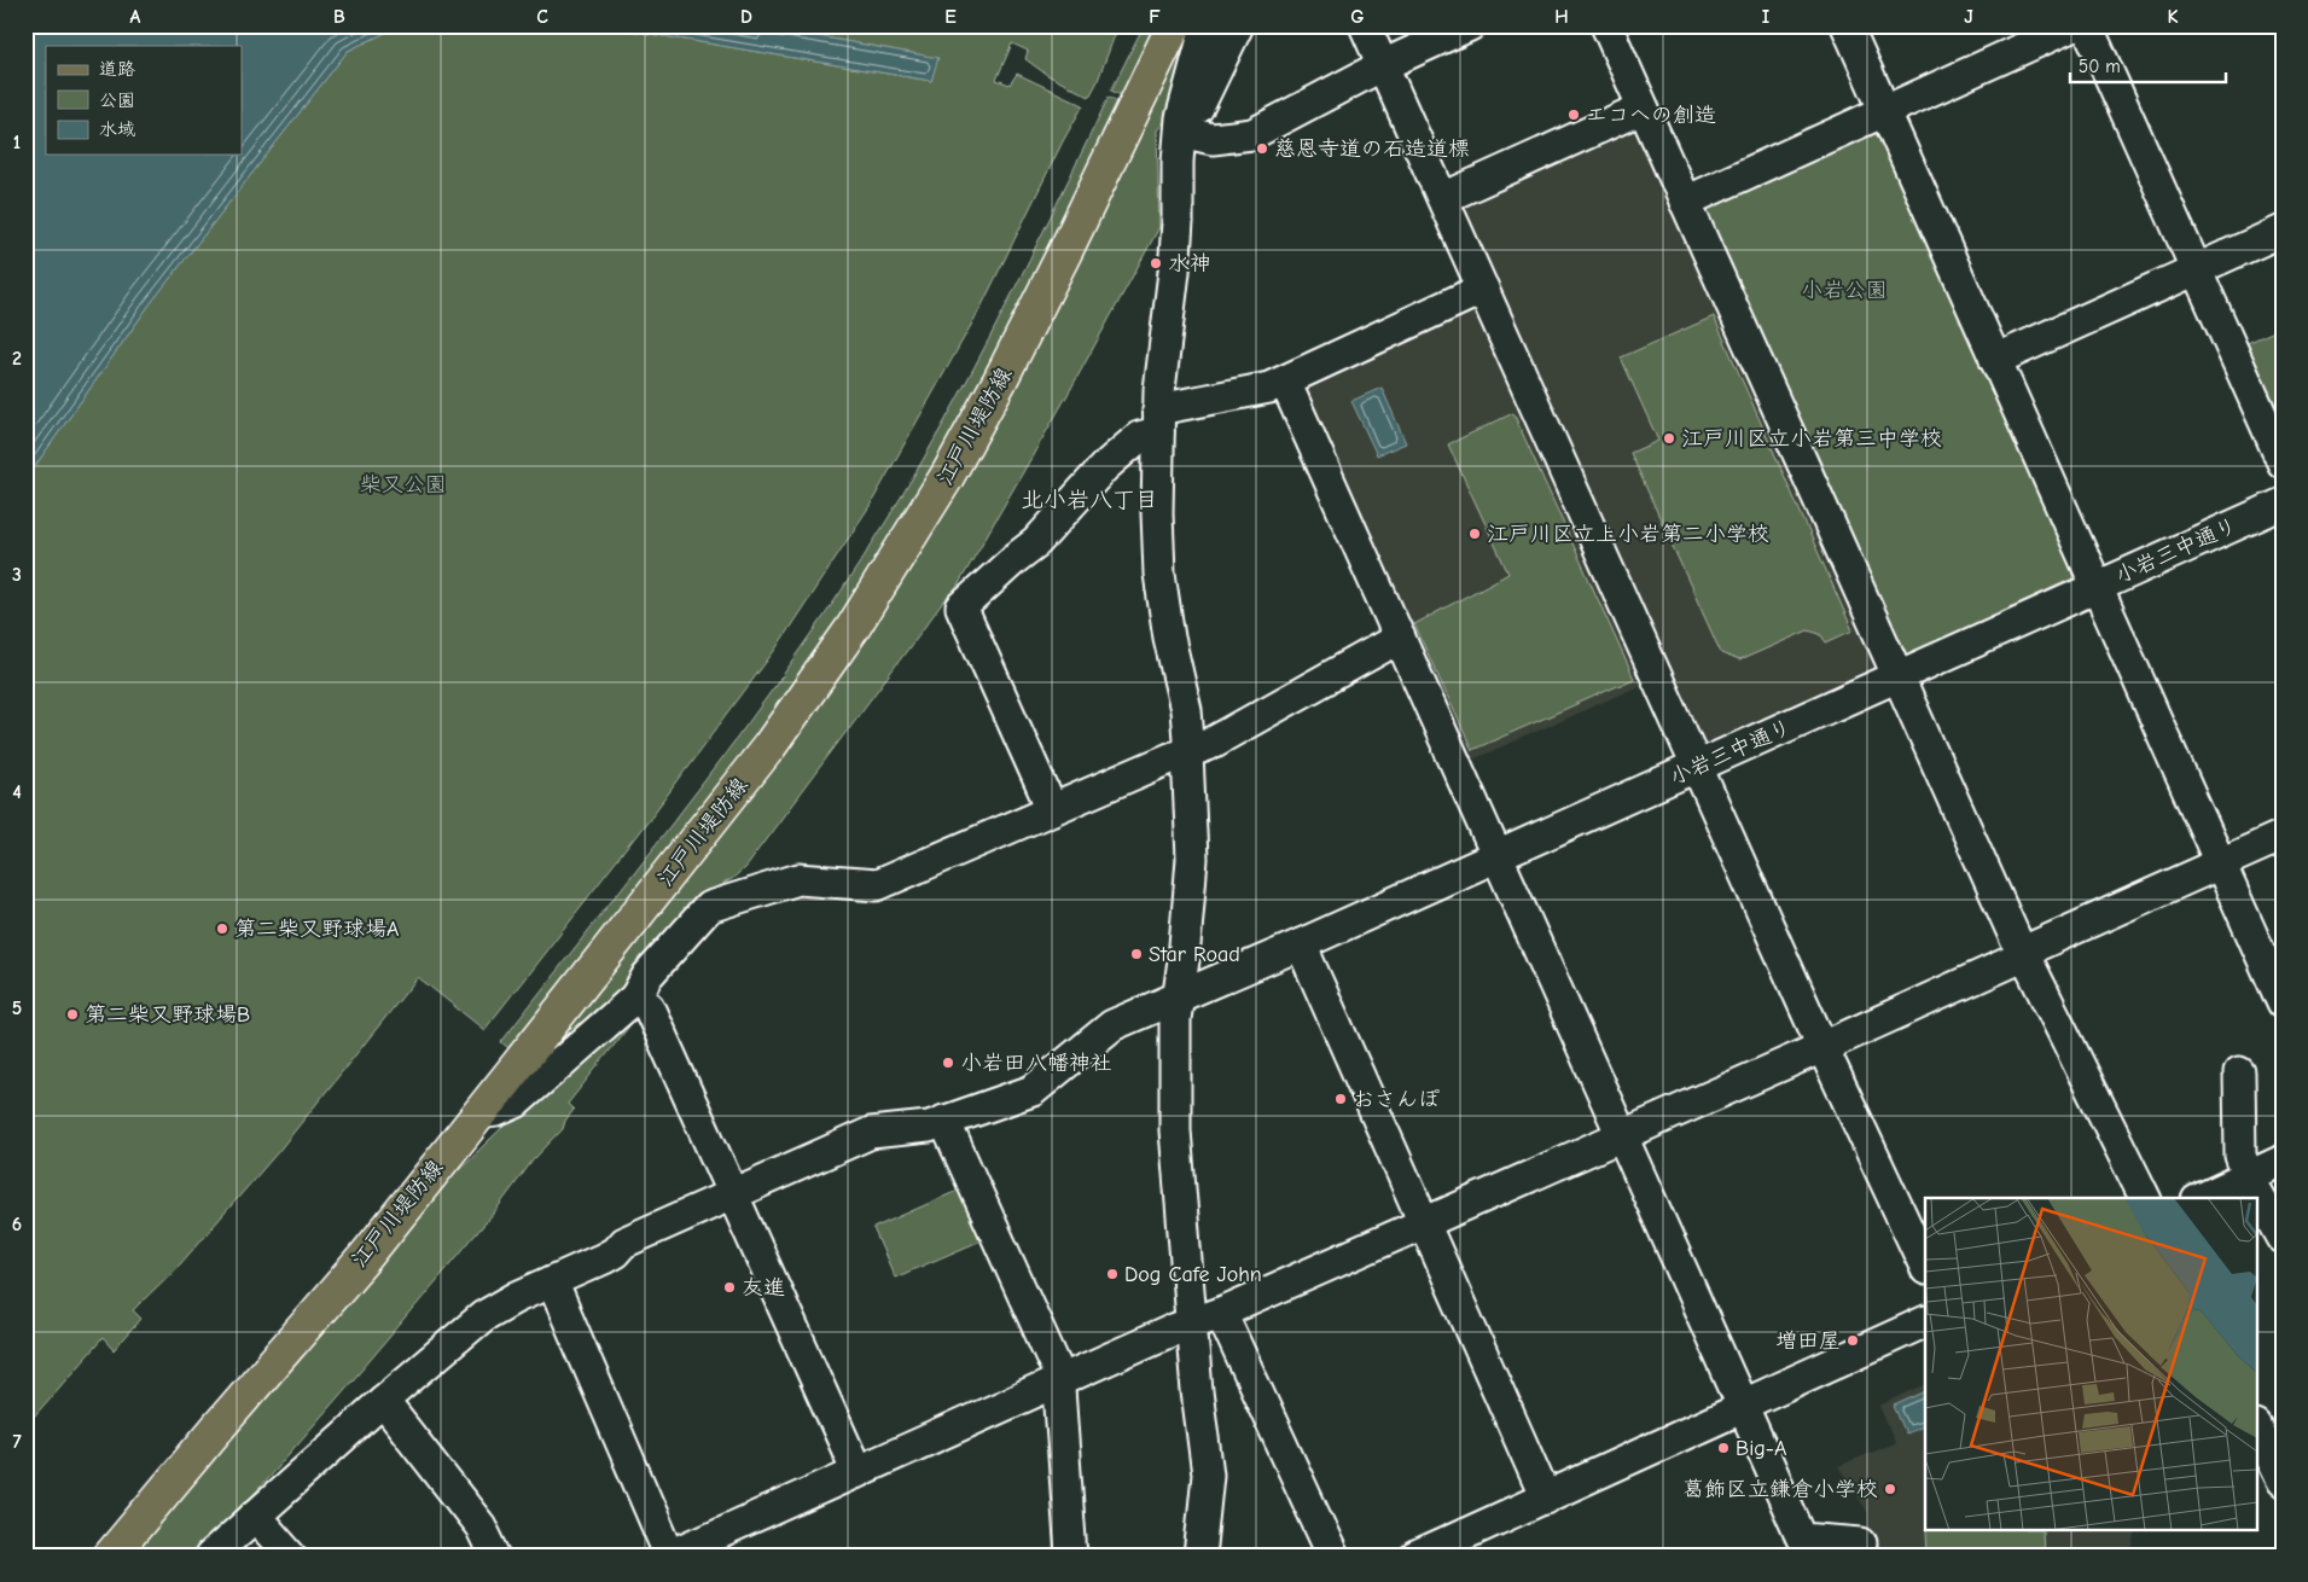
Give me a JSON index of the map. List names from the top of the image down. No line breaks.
{"streets":{"main road":["江戸川堤防線"],"street":["小岩三中通り"]},"districts":["北小岩八丁目"],"parks":["小岩公園","柴又公園"],"places":["エコへの創造","慈恩寺道の石造道標","水神","江戸川区立小岩第三中学校","江戸川区立上小岩第二小学校","第二柴又野球場A","Star Road","第二柴又野球場B","小岩田八幡神社","おさんぽ","Dog Cafe John","友進","増田屋","Big-A","葛飾区立鎌倉小学校"],"legend":["道路","公園","水域"],"scale_bar":"50 m","grid":{"columns":["A","B","C","D","E","F","G","H","I","J","K"],"rows":["1","2","3","4","5","6","7"]}}
